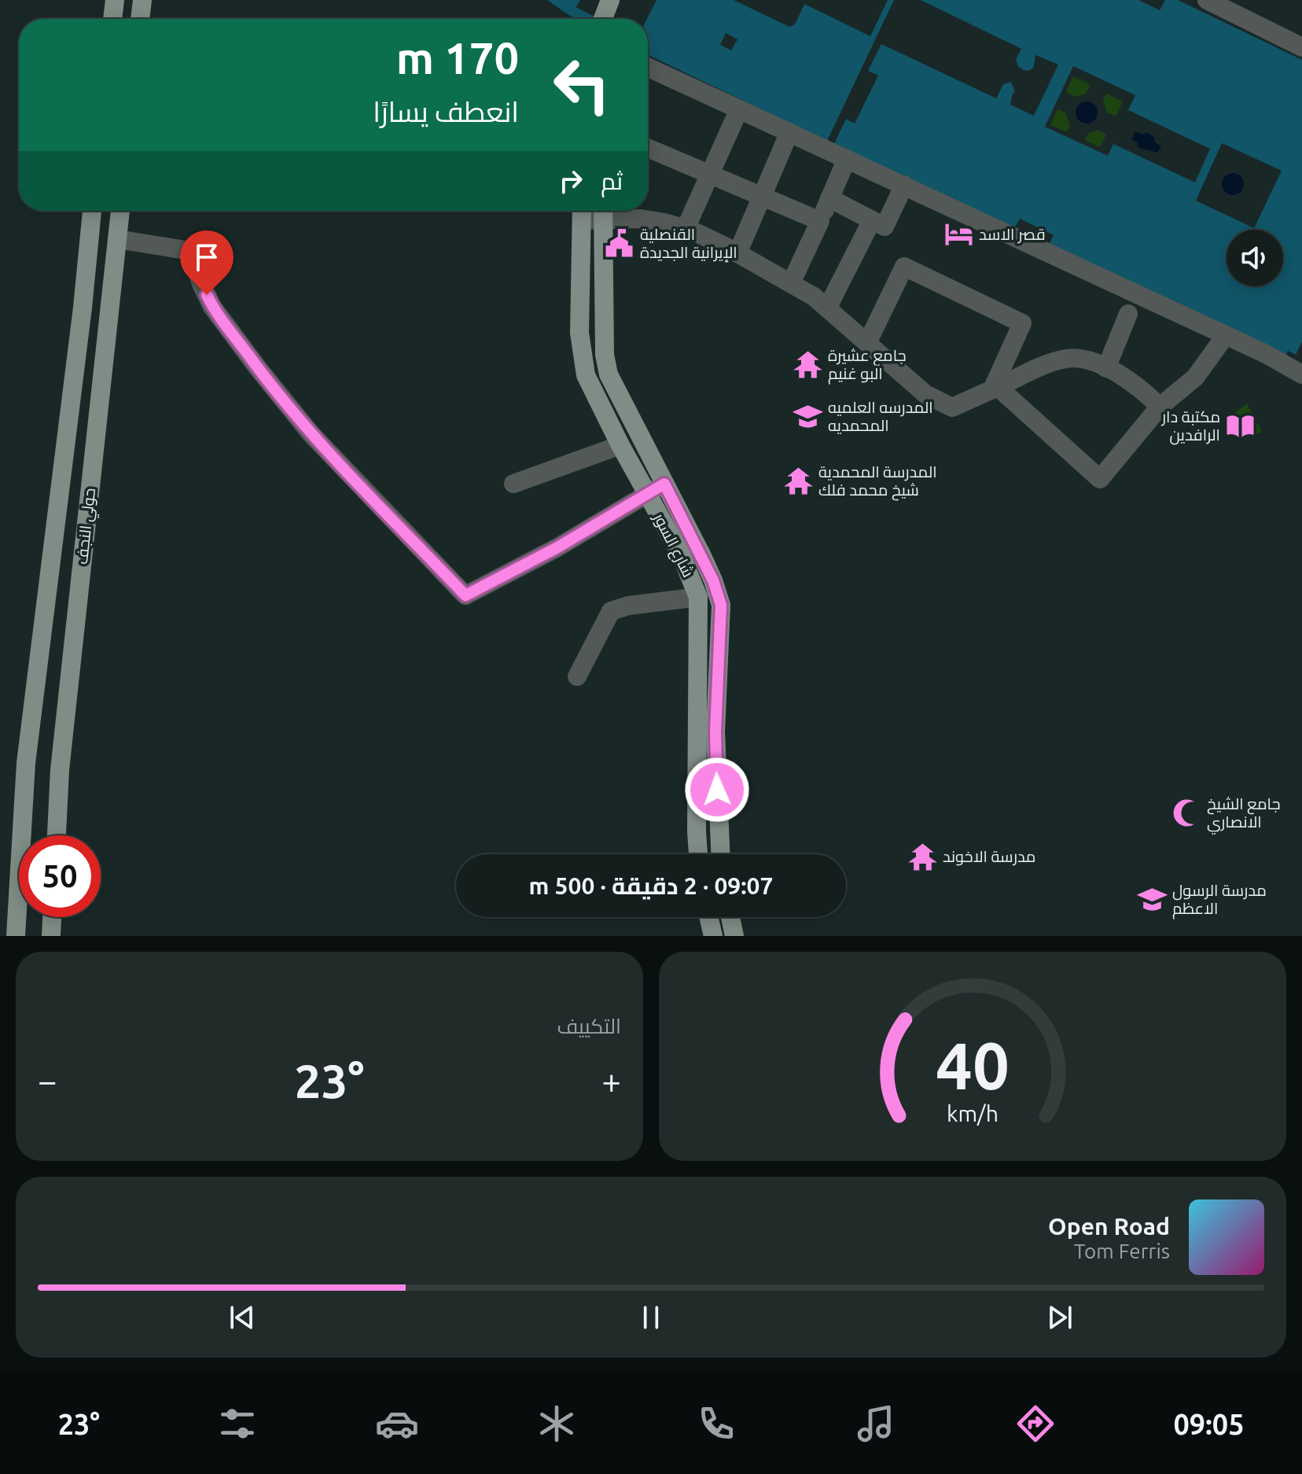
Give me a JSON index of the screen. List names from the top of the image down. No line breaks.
{"streets":{"main road":["حولي النجف","شارع السور"]},"places":{"hotel":["قصر الاسد"],"public building":["القنصلية الإيرانية الجديدة"],"temple":["جامع عشيرة البو غنيم","المدرسة المحمدية شيخ محمد فلك","مدرسة الاخوند"],"school or university":["المدرسه العلمیه المحمدیه","مدرسة الرسول الاعظم"],"library":["مكتبة دار الرافدين"],"mosque":["جامع الشيخ الانصاري"]},"page":{"turn":["170 m","انعطف يسارًا"],"then":"ثم","limit":"50","trip":"09:07 · 2 دقيقة · 500 m","tile":"التكييف","heat":["−","23°","+"],"song":["Open Road","Tom Ferris"],"tabs":["09:05","23°"],"gauge":["40","km/h"]}}
